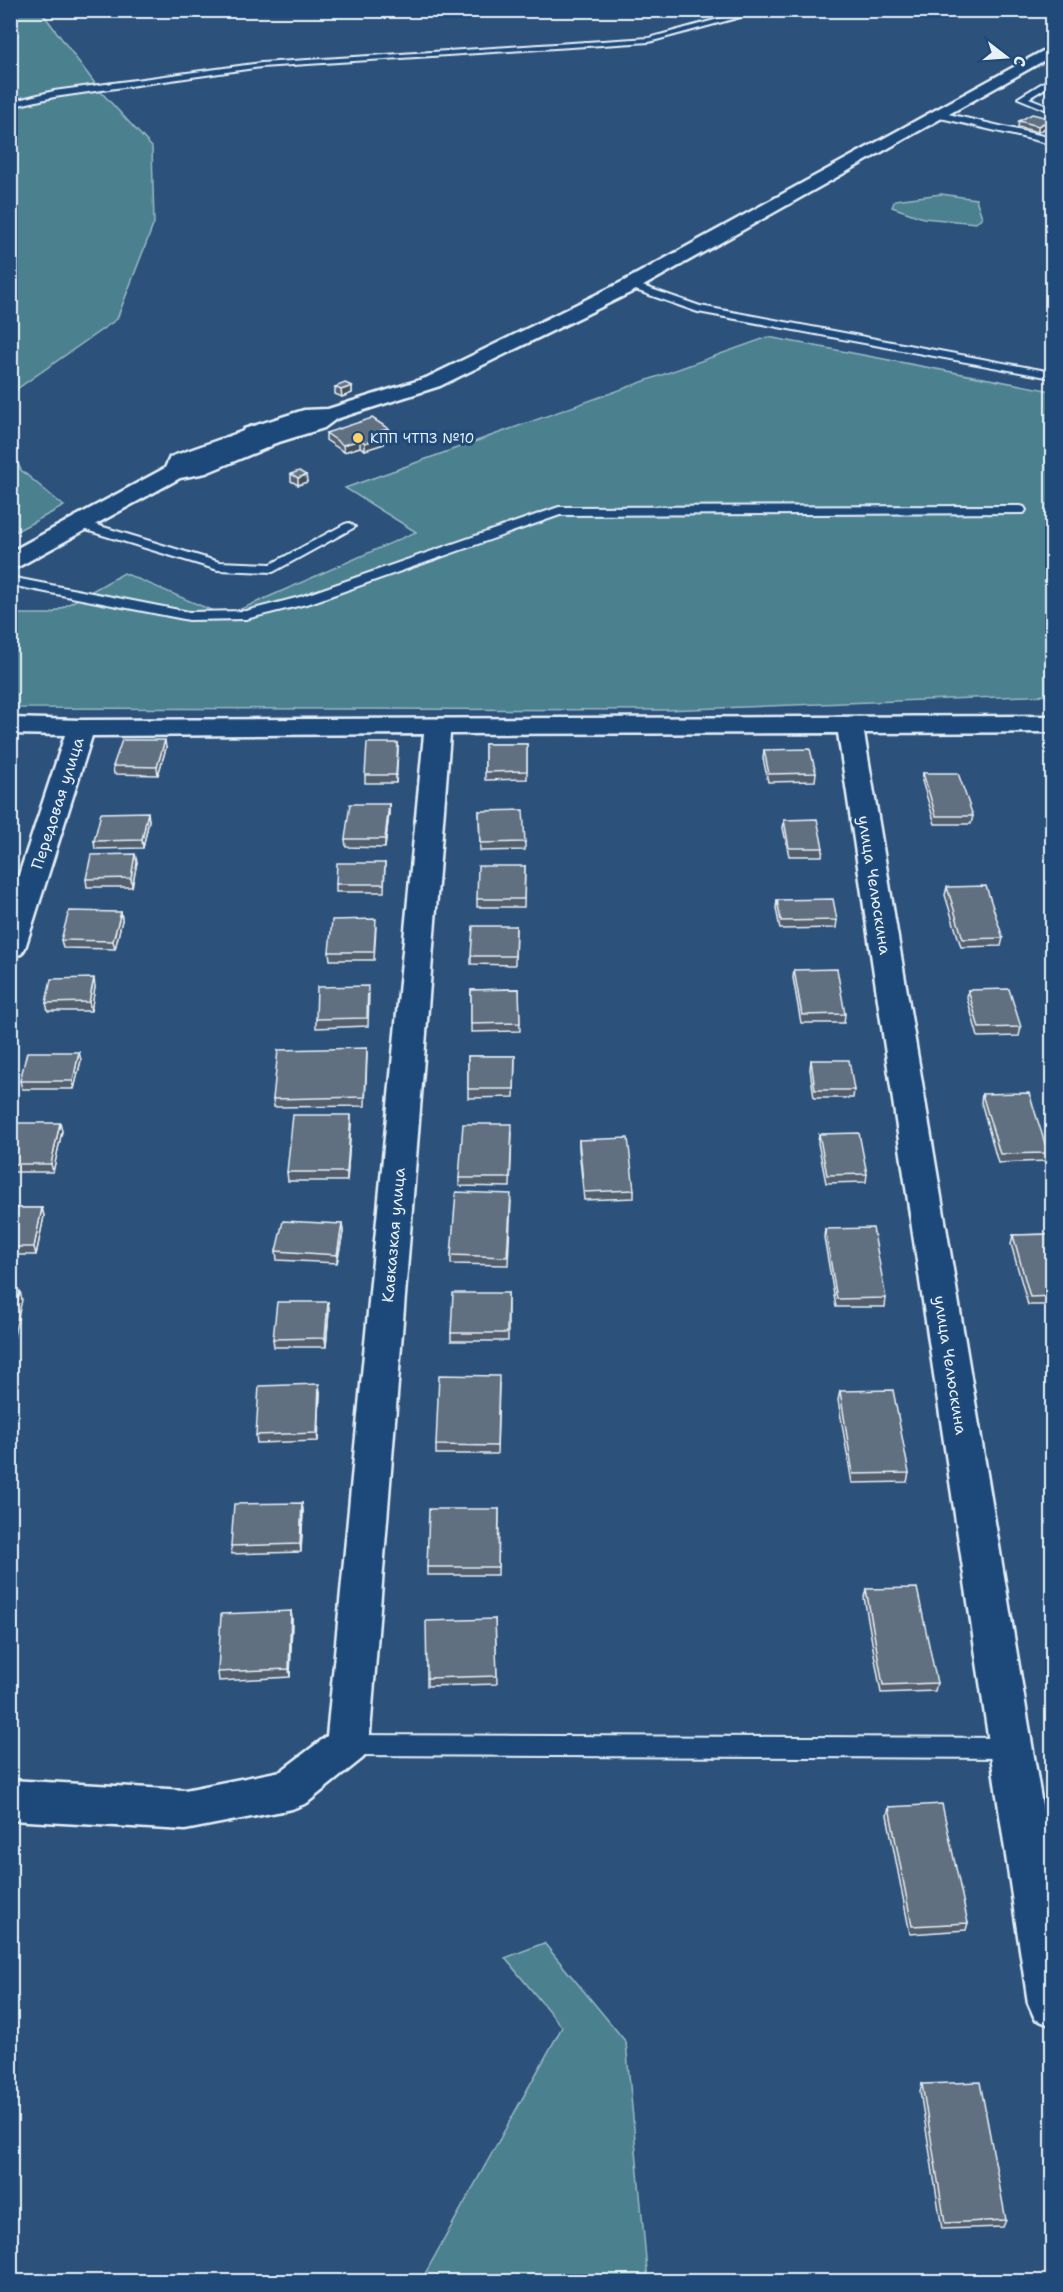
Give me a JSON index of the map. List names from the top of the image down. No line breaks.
{"streets":{"street":["Передовая улица","улица Челюскина","Кавказкая улица"]},"places":["КПП ЧТПЗ №10"],"north":"right"}
